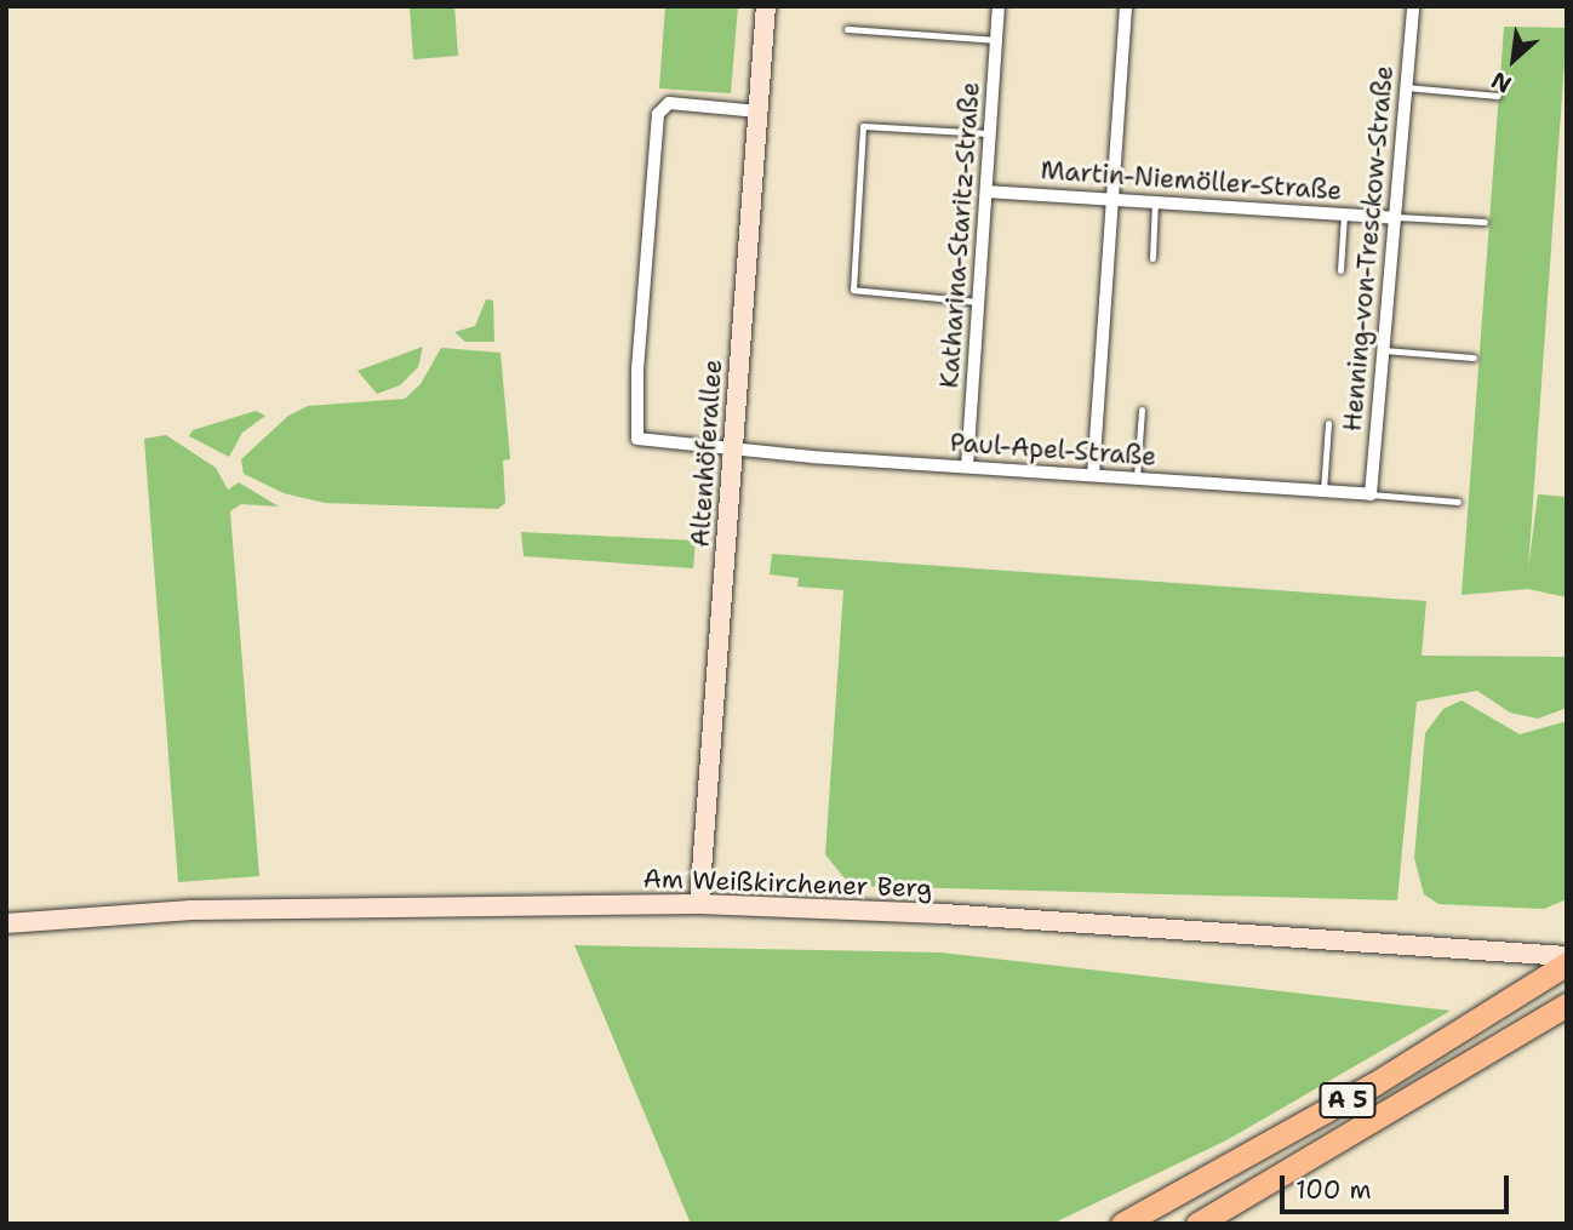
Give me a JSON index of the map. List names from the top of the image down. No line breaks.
{"streets":{"highway":["A 5"],"main road":["Altenhöferallee","Am Weißkirchener Berg"],"street":["Martin-Niemöller-Straße","Katharina-Staritz-Straße","Henning-von-Tresckow-Straße","Paul-Apel-Straße"]},"crossings":[["Martin-Niemöller-Straße","Katharina-Staritz-Straße"],["Martin-Niemöller-Straße","Henning-von-Tresckow-Straße"],["Katharina-Staritz-Straße","Paul-Apel-Straße"],["Henning-von-Tresckow-Straße","Paul-Apel-Straße"],["Paul-Apel-Straße","Altenhöferallee"],["Altenhöferallee","Am Weißkirchener Berg"],["Am Weißkirchener Berg","A 5"]],"scale_bar":"100 m","north":"bottom left"}
